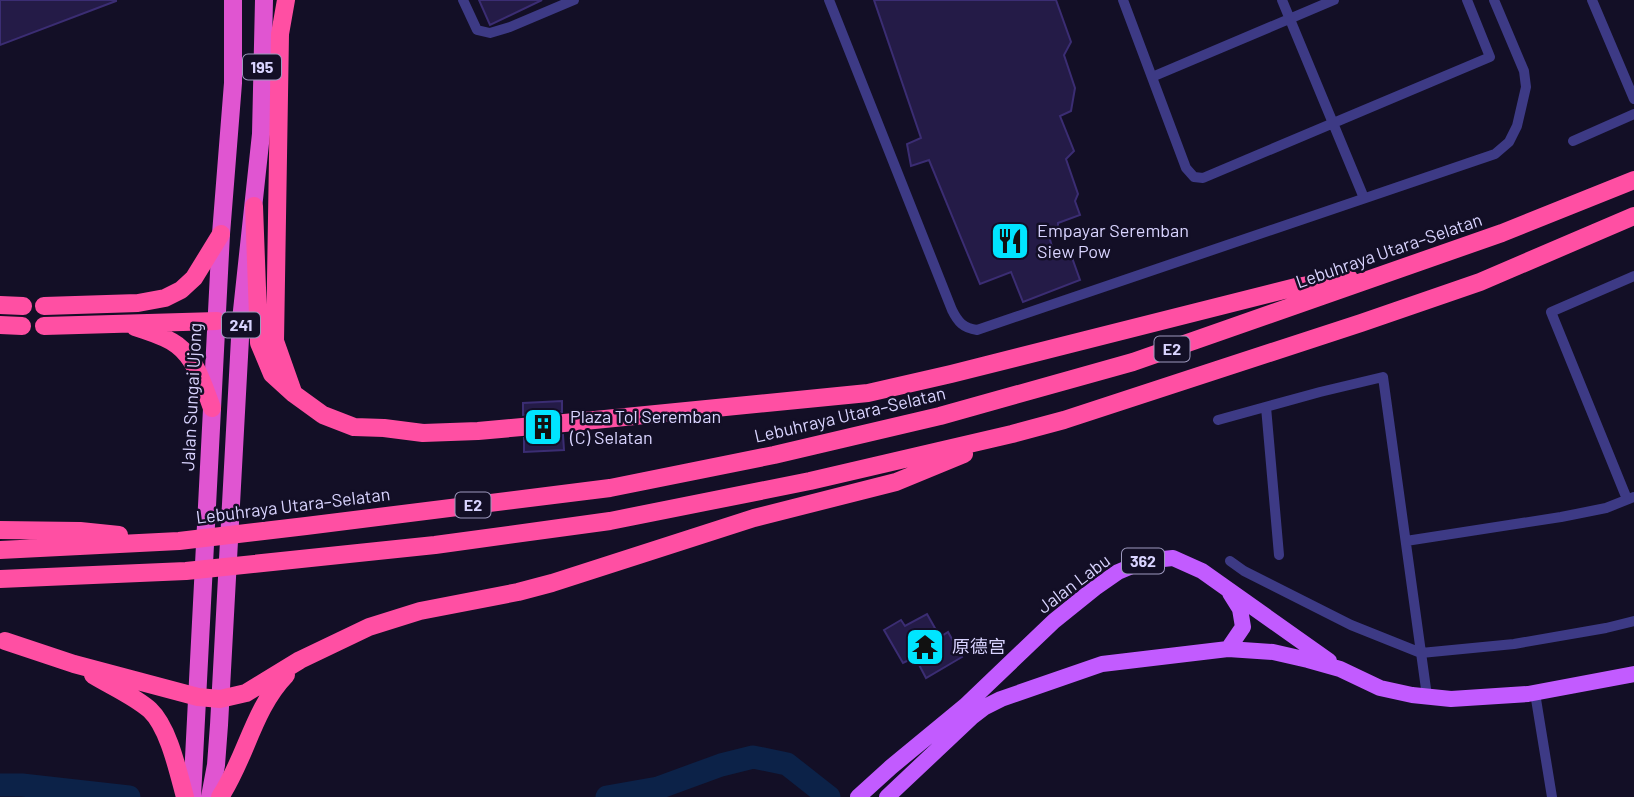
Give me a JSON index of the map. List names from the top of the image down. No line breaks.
{"streets":{"highway":["195","Lebuhraya Utara–Selatan","241","E2","Jalan Sungai Ujong"],"main road":["362","Jalan Labu"]},"crossings":[["195","241"],["241","Jalan Sungai Ujong"]],"places":{"restaurant":["Empayar Seremban Siew Pow"],"building":["Plaza Tol Seremban (C) Selatan"],"temple":["原德宫"]}}
